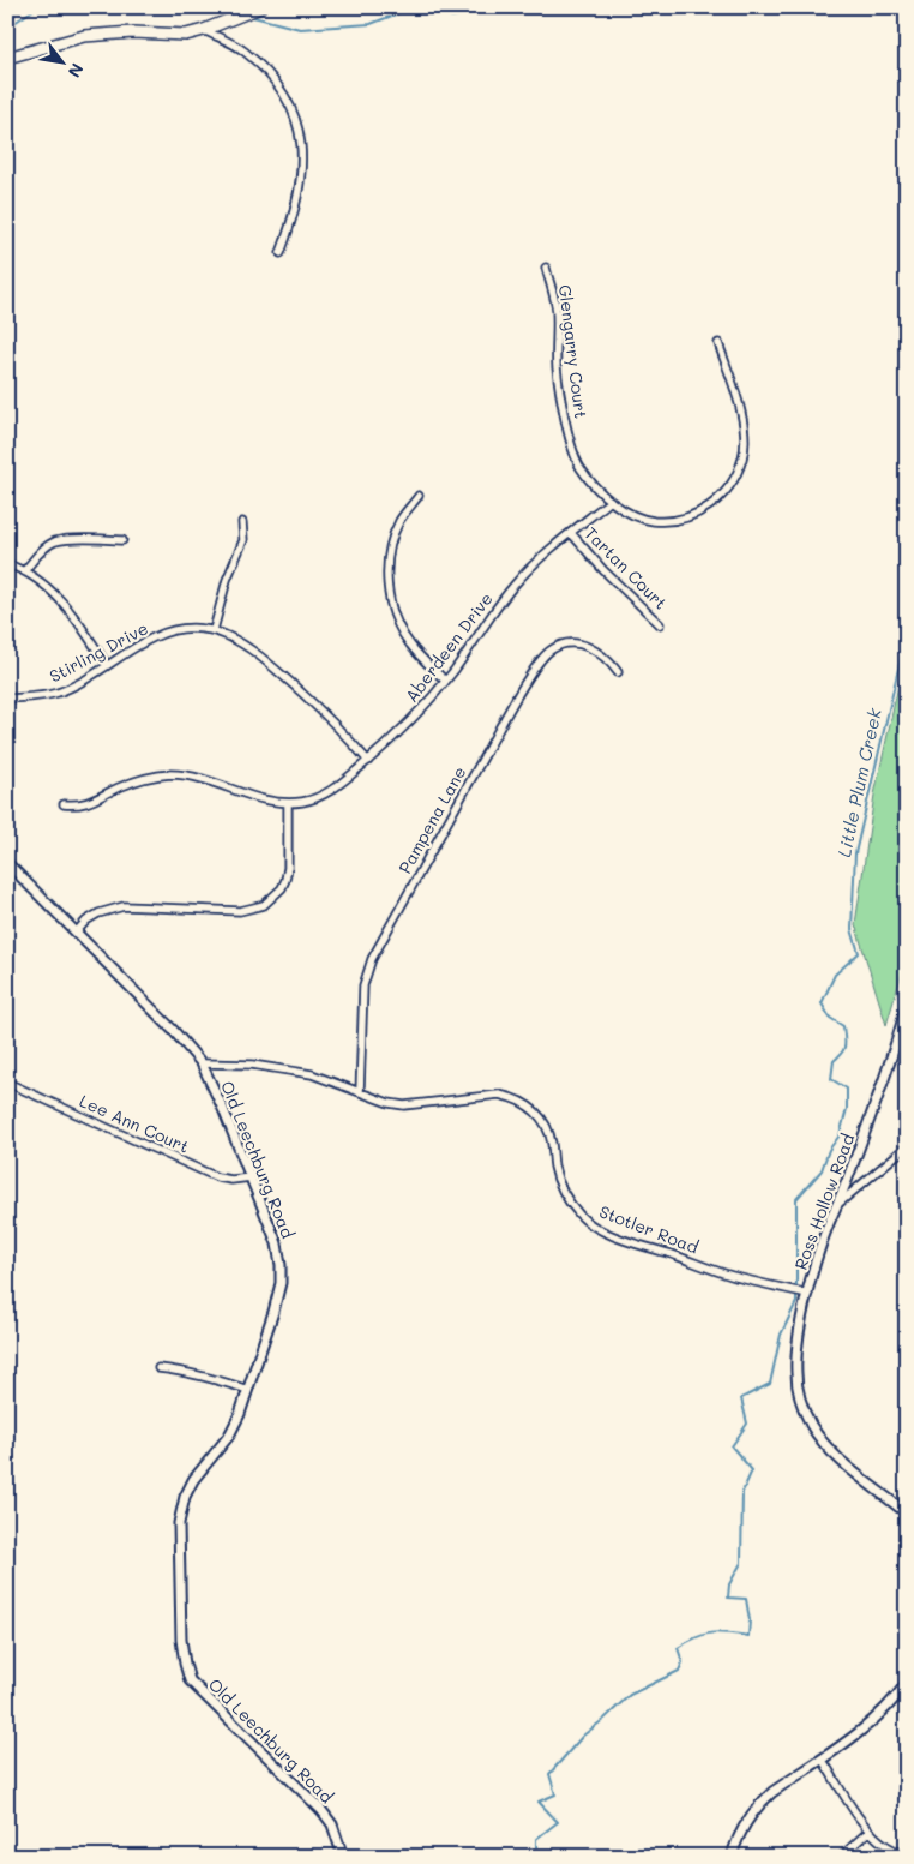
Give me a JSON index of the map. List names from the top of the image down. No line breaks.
{"streets":{"street":["Glengarry Court","Tartan Court","Aberdeen Drive","Stirling Drive","Pampena Lane","Lee Ann Court","Old Leechburg Road","Ross Hollow Road","Stotler Road"]},"crossings":[["Glengarry Court","Aberdeen Drive"],["Tartan Court","Aberdeen Drive"],["Aberdeen Drive","Stirling Drive"],["Pampena Lane","Stotler Road"],["Lee Ann Court","Old Leechburg Road"],["Old Leechburg Road","Stotler Road"],["Ross Hollow Road","Stotler Road"]],"water":["Little Plum Creek"],"north":"bottom right"}
